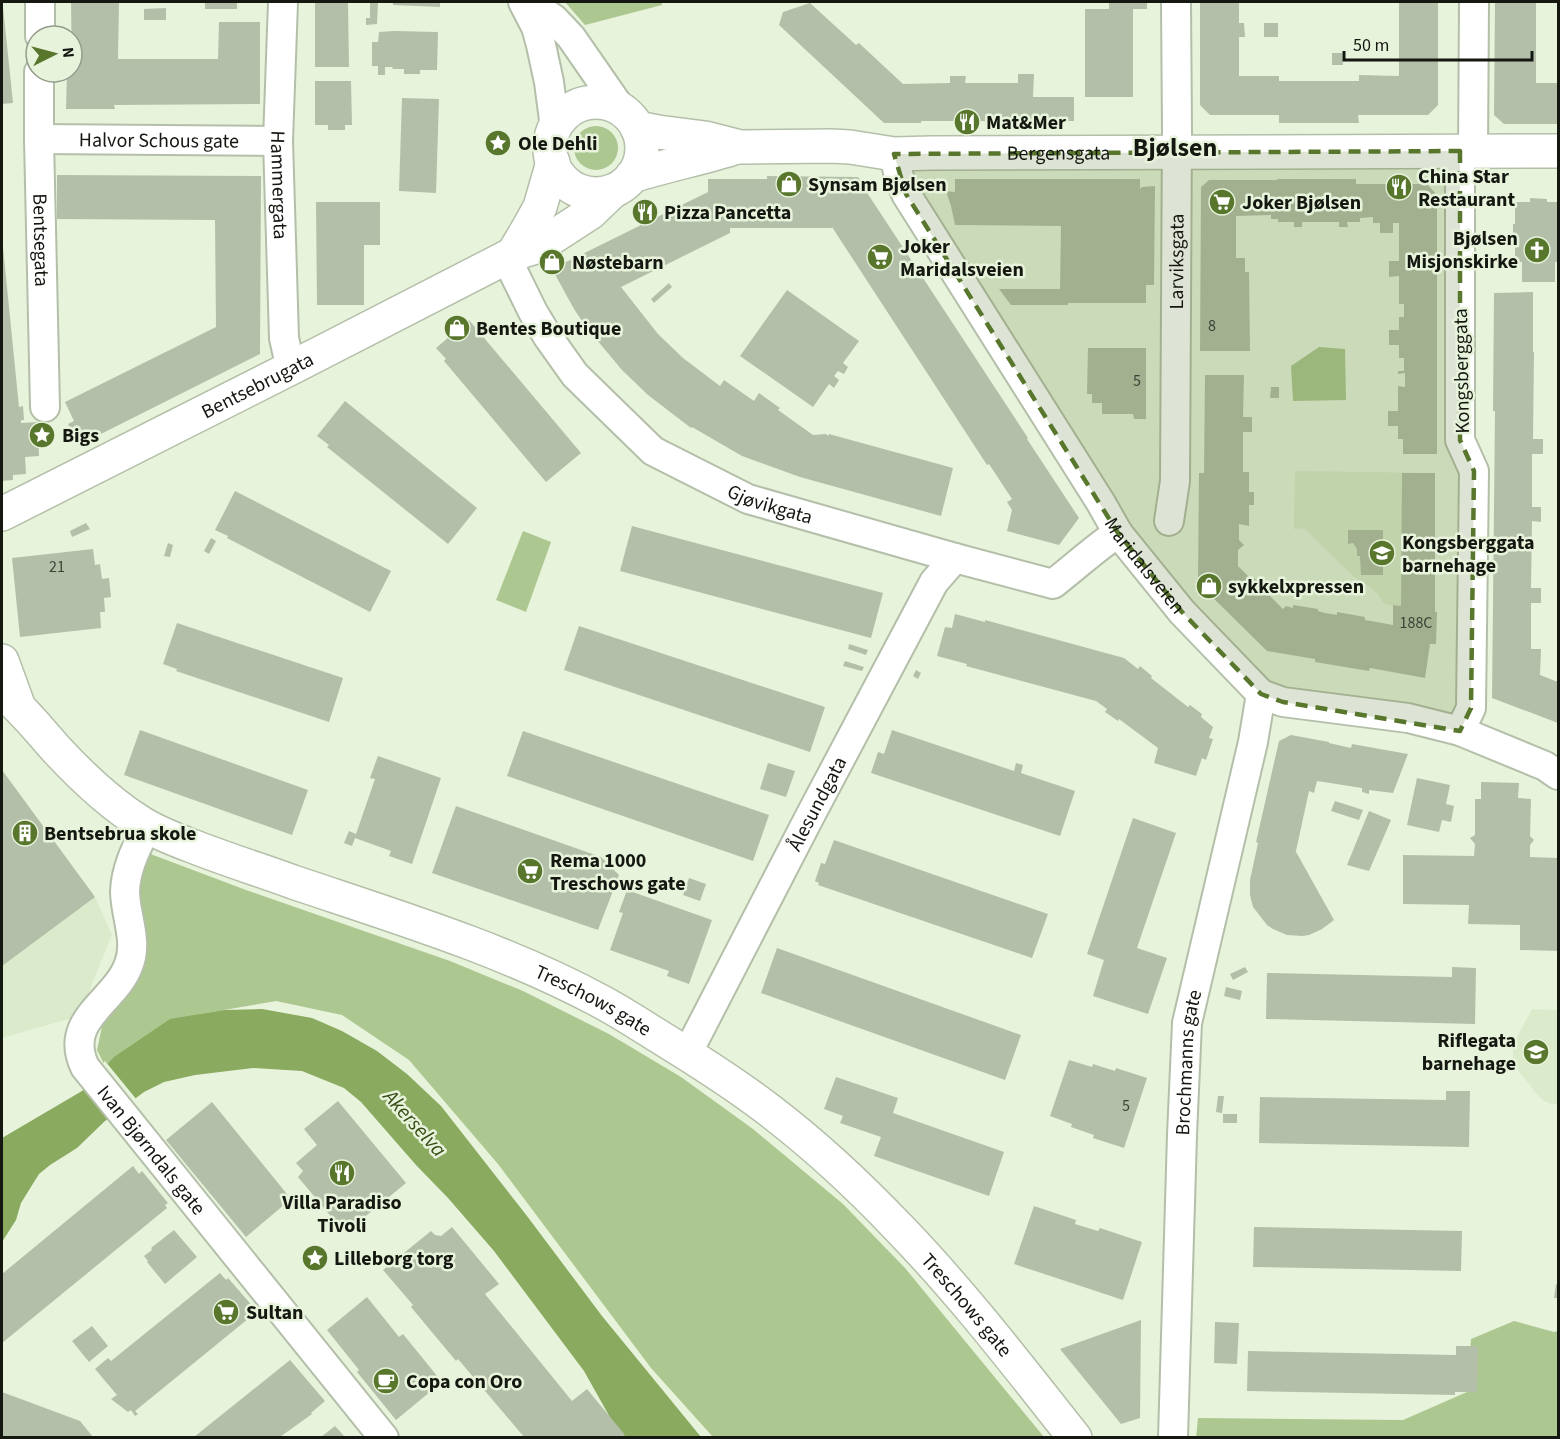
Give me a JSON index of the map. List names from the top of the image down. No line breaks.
{"streets":{"street":["Halvor Schous gate","Bergensgata","Hammergata","Bentsegata","Larviksgata","Kongsberggata","Bentsebrugata","Gjøvikgata","Maridalsveien","Ålesundgata","Treschows gate","Brochmanns gate","Ivan Bjørndals gate"]},"crossings":[["Halvor Schous gate","Hammergata"],["Halvor Schous gate","Bentsegata"],["Bergensgata","Larviksgata"],["Bergensgata","Kongsberggata"],["Bergensgata","Bentsebrugata"],["Bergensgata","Maridalsveien"],["Hammergata","Bentsebrugata"],["Kongsberggata","Maridalsveien"],["Bentsebrugata","Gjøvikgata"],["Gjøvikgata","Maridalsveien"],["Gjøvikgata","Ålesundgata"],["Maridalsveien","Brochmanns gate"],["Ålesundgata","Treschows gate"],["Treschows gate","Ivan Bjørndals gate"]],"districts":["Bjølsen"],"water":["Akerselva"],"places":{"restaurant":["Mat&Mer","China Star Restaurant","Pizza Pancetta","Villa Paradiso Tivoli"],"place":["Ole Dehli","Bigs","Lilleborg torg"],"shop":["Synsam Bjølsen","Nøstebarn","Bentes Boutique","sykkelxpressen"],"supermarket":["Joker Bjølsen","Joker Maridalsveien","Rema 1000 Treschows gate","Sultan"],"church":["Bjølsen Misjonskirke"],"school or university":["Kongsberggata barnehage","Riflegata barnehage"],"building":["Bentsebrua skole"],"cafe":["Copa con Oro"]},"house_numbers":["8","5","21","188C","5"],"scale_bar":"50 m","north":"right"}
